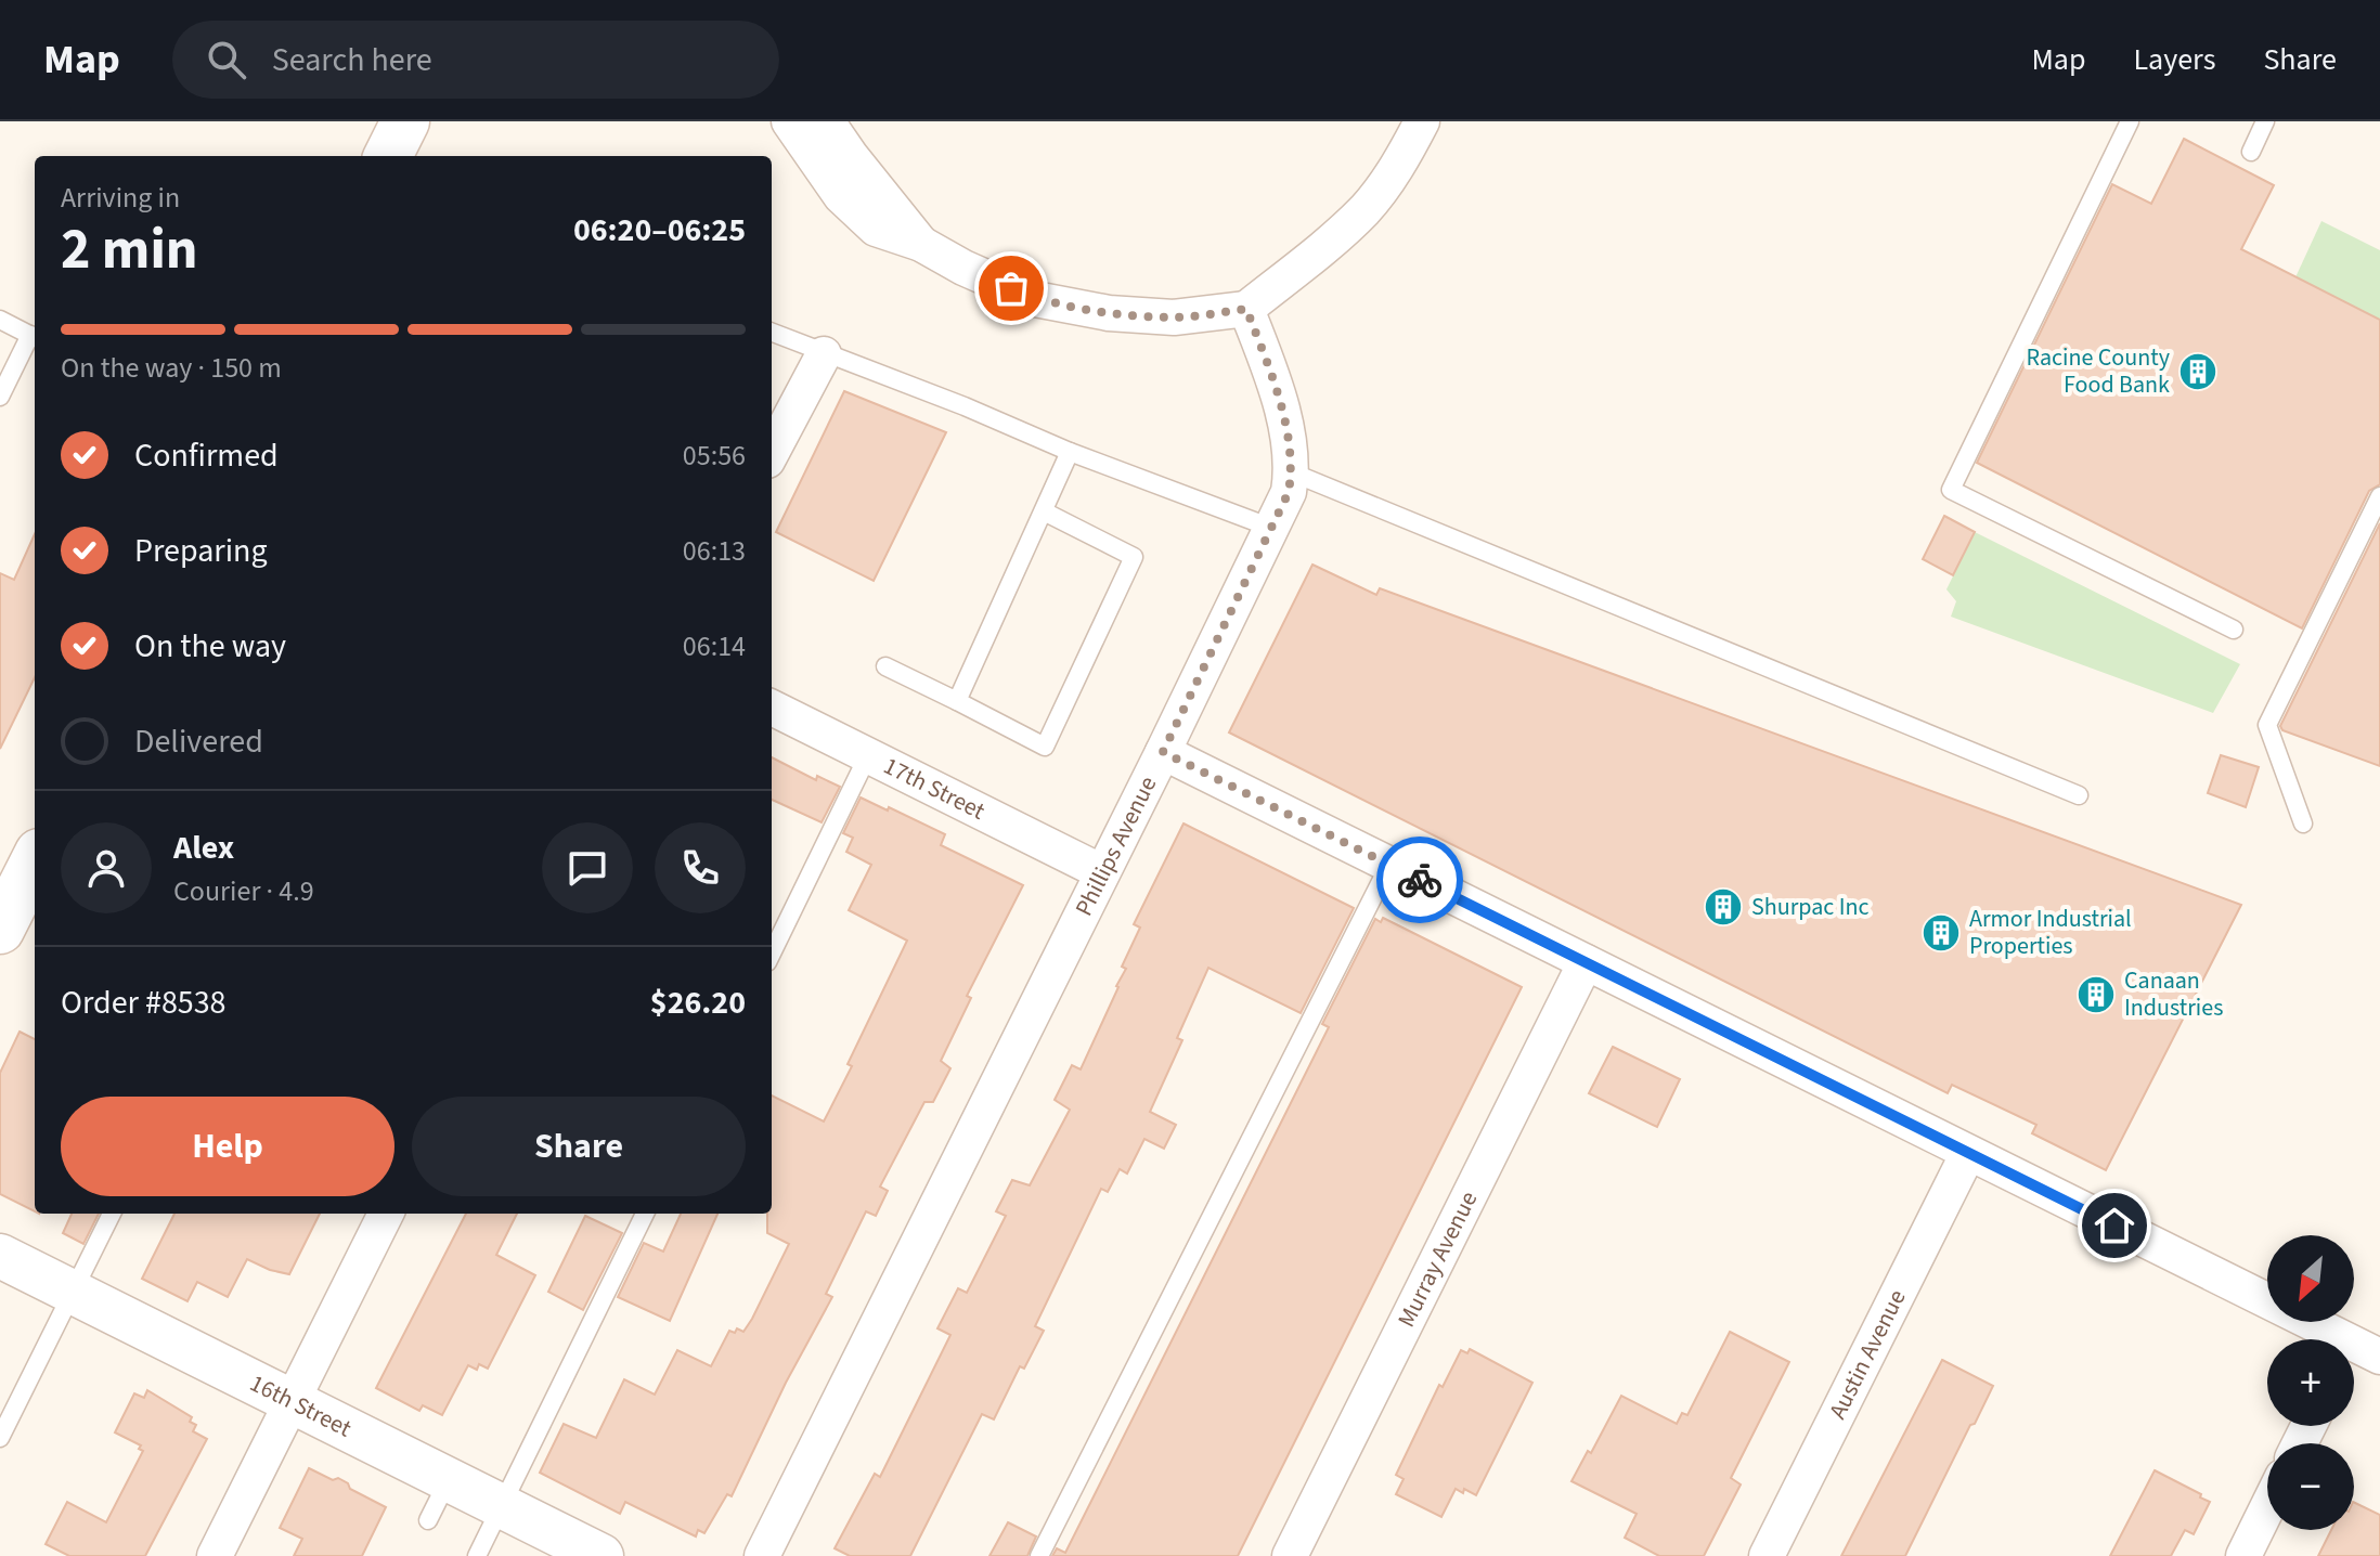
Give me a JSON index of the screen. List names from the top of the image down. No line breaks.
{"streets":{"street":["17th Street","Phillips Avenue","Murray Avenue","Austin Avenue","16th Street"]},"crossings":[["17th Street","Phillips Avenue"]],"places":{"building":["Racine County Food Bank","Shurpac Inc","Armor Industrial Properties","Canaan Industries"]},"north":"bottom left","page":{"header":"Map","search":"Search here","nav":["Map","Layers","Share"],"heading":["2 min","Arriving in","06:20–06:25"],"panel":["Alex","Courier · 4.9","Order #8538","$26.20"],"bar":"On the way · 150 m","list":[["Confirmed","05:56"],["Preparing","06:13"],["On the way","06:14"],"Delivered"],"buttons":["Help","Share"],"map_buttons":["+","−"]}}
